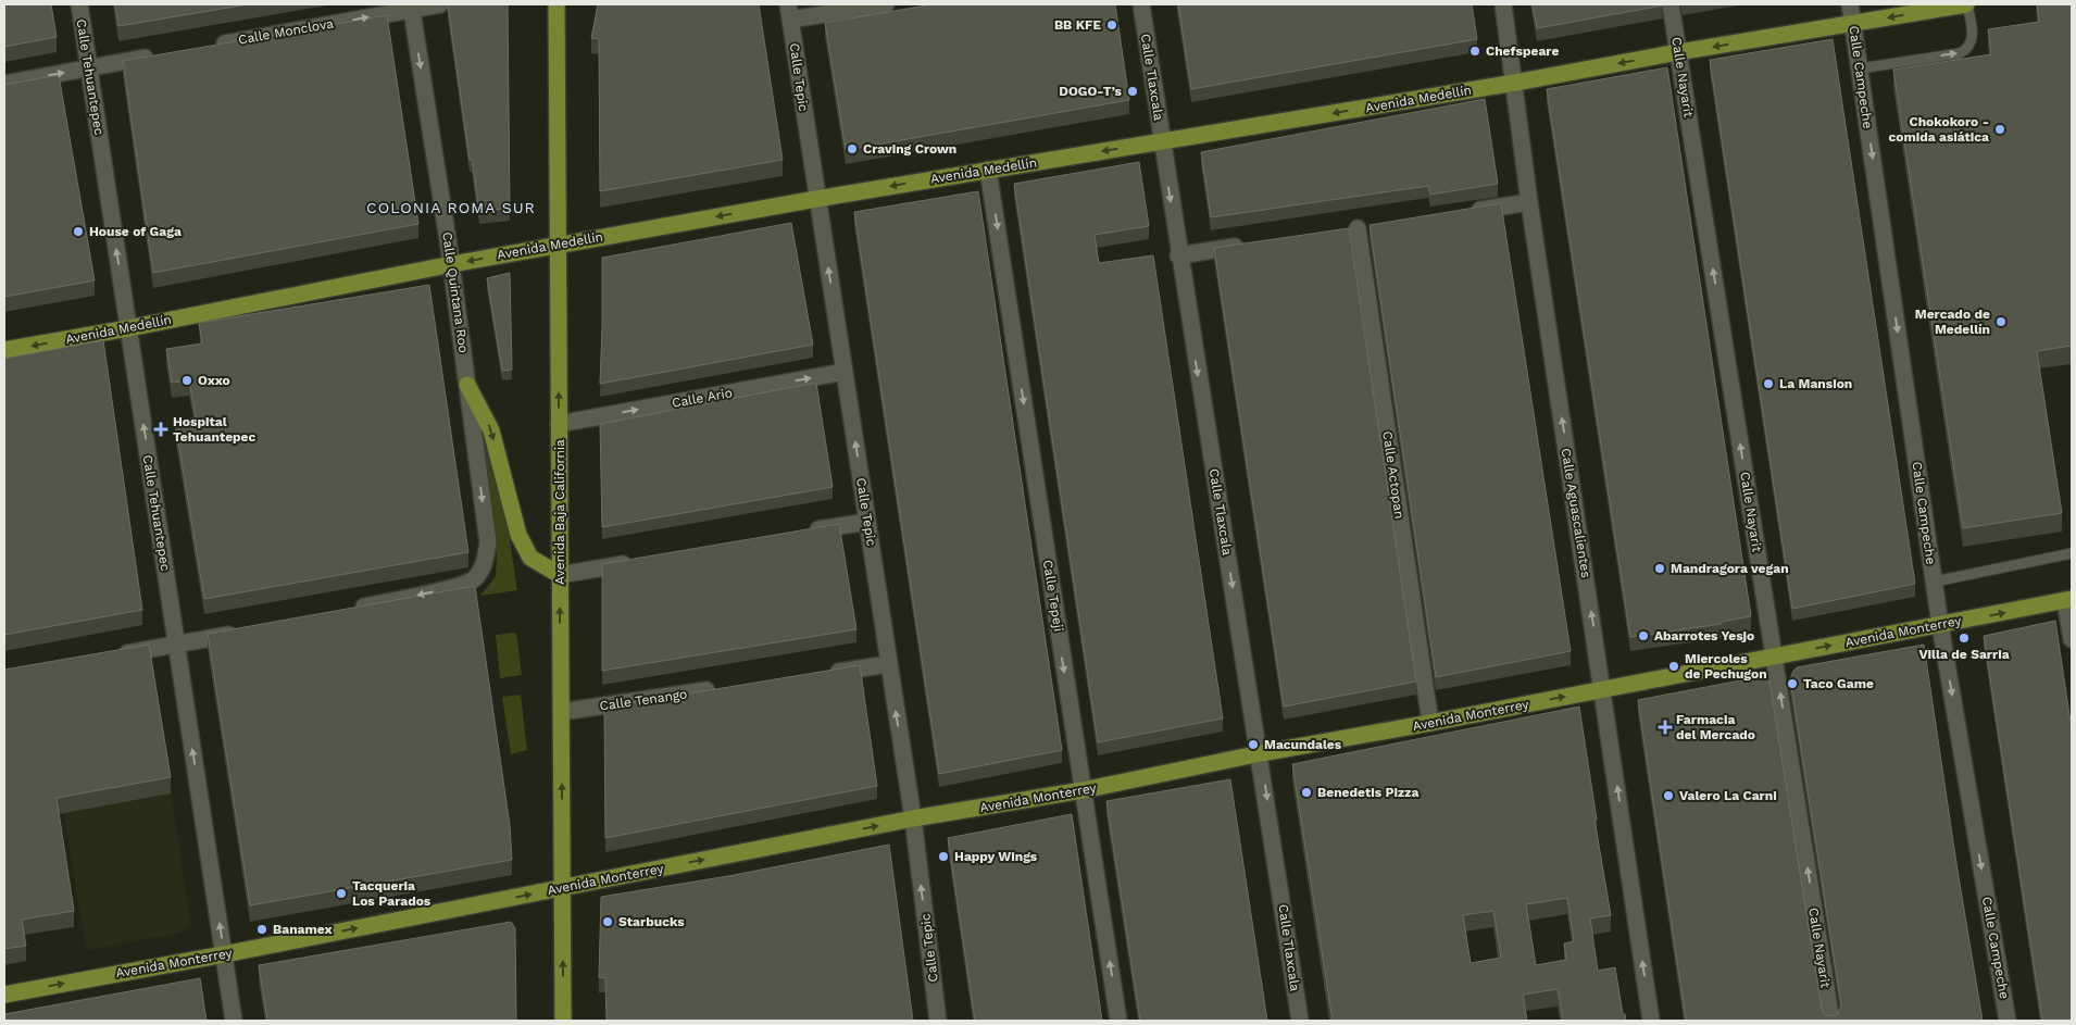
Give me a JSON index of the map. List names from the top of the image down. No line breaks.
{"streets":{"main road":["Avenida Medellín","Avenida Baja California","Avenida Monterrey"],"street":["Calle Monclova","Calle Tehuantepec","Calle Tepic","Calle Tlaxcala","Calle Nayarit","Calle Campeche","Calle Quintana Roo","Calle Ario","Calle Actopan","Calle Aguascalientes","Calle Tepeji","Calle Tenango"]},"crossings":[["Calle Monclova","Calle Quintana Roo"],["Calle Tehuantepec","Avenida Medellín"],["Calle Tehuantepec","Avenida Monterrey"],["Calle Tepic","Avenida Medellín"],["Calle Tepic","Calle Ario"],["Calle Tepic","Avenida Monterrey"],["Calle Tlaxcala","Avenida Medellín"],["Calle Tlaxcala","Avenida Monterrey"],["Calle Nayarit","Avenida Medellín"],["Calle Nayarit","Avenida Monterrey"],["Calle Campeche","Avenida Medellín"],["Calle Campeche","Avenida Monterrey"],["Avenida Medellín","Calle Quintana Roo"],["Avenida Medellín","Avenida Baja California"],["Avenida Medellín","Calle Aguascalientes"],["Avenida Medellín","Calle Tepeji"],["Calle Ario","Avenida Baja California"],["Calle Actopan","Avenida Monterrey"],["Avenida Baja California","Avenida Monterrey"],["Avenida Baja California","Calle Tenango"],["Calle Aguascalientes","Avenida Monterrey"],["Calle Tepeji","Avenida Monterrey"]],"one_way":["Calle Monclova","Calle Tehuantepec","Calle Tepic","Calle Tlaxcala","Calle Nayarit","Calle Campeche","Avenida Medellín","Calle Quintana Roo","Calle Ario","Avenida Baja California","Calle Aguascalientes","Avenida Monterrey"],"districts":["COLONIA ROMA SUR"],"places":{"other":["BB KFE","Chefspeare","DOGO-T’s","Chokokoro - comida asiática","Craving Crown","House of Gaga","Mercado de Medellín","Oxxo","La Mansion","Mandragora vegan","Abarrotes Yesjo","Villa de Sarria","Miercoles de Pechugon","Taco Game","Macundales","Benedetis Pizza","Valero La Carni","Happy Wings","Tacqueria Los Parados","Starbucks","Banamex"],"health":["Hospital Tehuantepec","Farmacia del Mercado"]}}
